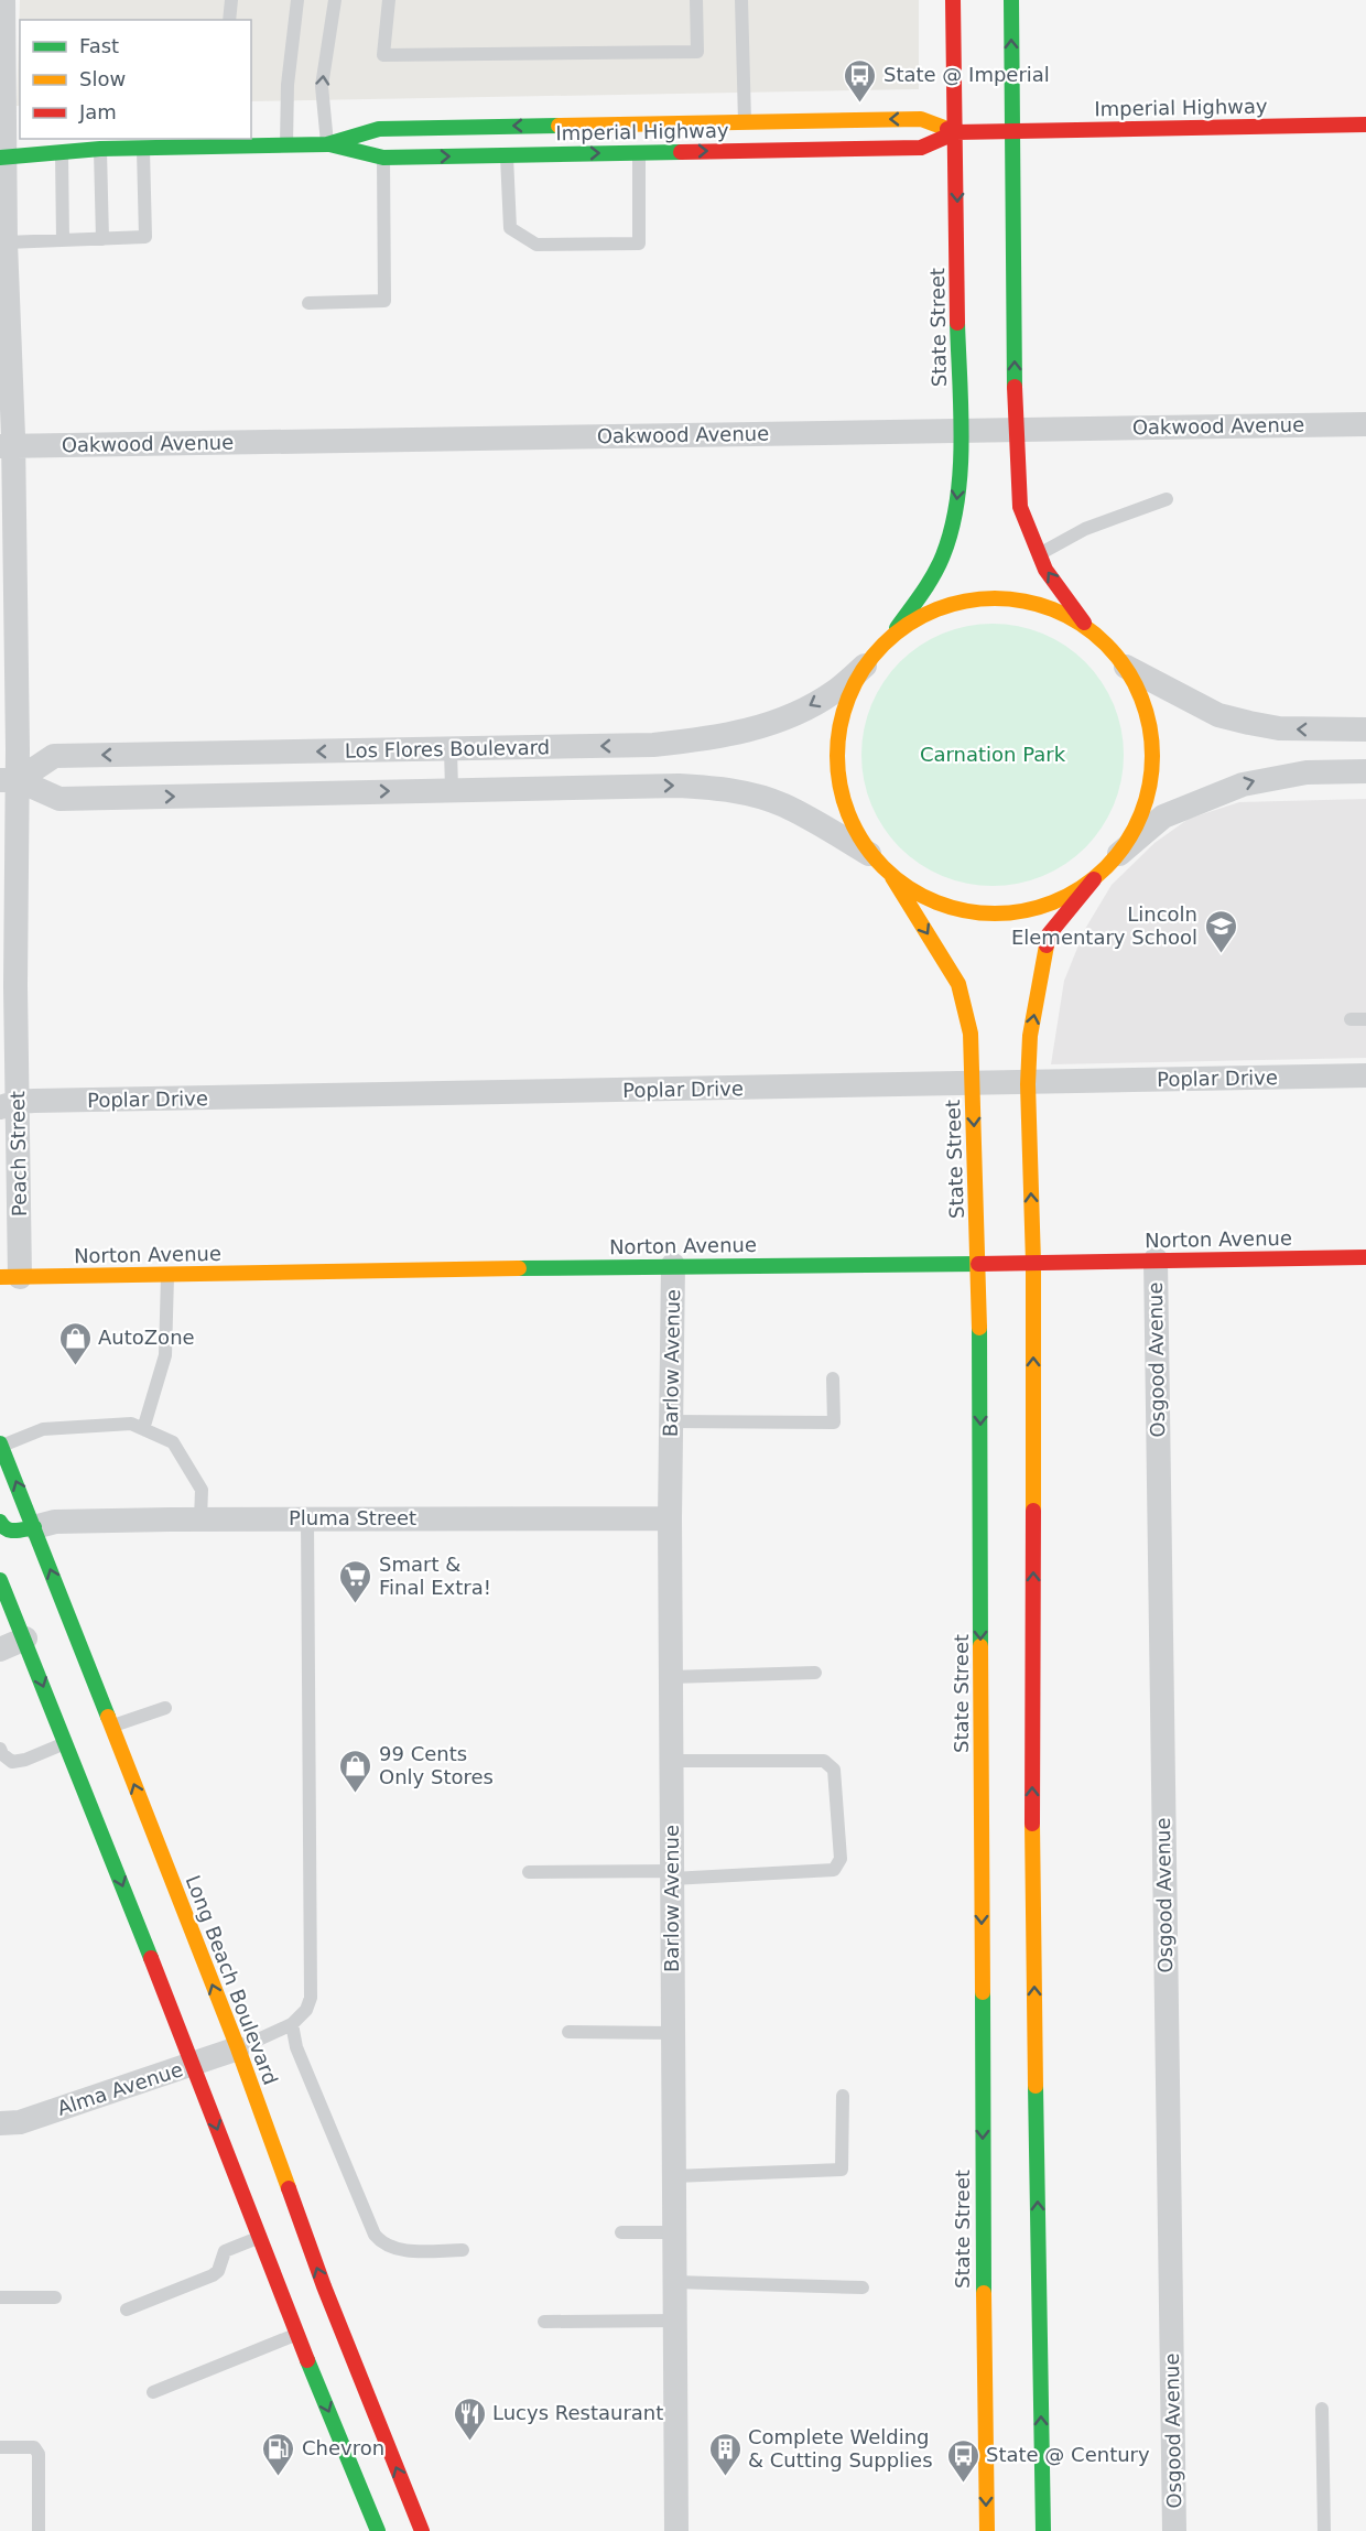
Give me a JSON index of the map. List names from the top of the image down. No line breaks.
{"streets":{"main road":["Imperial Highway","State Street","Norton Avenue","Long Beach Boulevard"],"street":["Oakwood Avenue","Los Flores Boulevard","Poplar Drive","Peach Street","Osgood Avenue","Barlow Avenue","Pluma Street","Alma Avenue"]},"crossings":[["Imperial Highway","State Street"],["Imperial Highway","Peach Street"],["State Street","Oakwood Avenue"],["State Street","Poplar Drive"],["State Street","Norton Avenue"],["Oakwood Avenue","Peach Street"],["Los Flores Boulevard","Peach Street"],["Poplar Drive","Peach Street"],["Peach Street","Norton Avenue"],["Norton Avenue","Osgood Avenue"],["Norton Avenue","Barlow Avenue"],["Barlow Avenue","Pluma Street"],["Pluma Street","Long Beach Boulevard"],["Long Beach Boulevard","Alma Avenue"]],"parks":["Carnation Park"],"places":{"bus stop":["State @ Imperial","State @ Century"],"school or university":["Lincoln Elementary School"],"shop":["AutoZone","99 Cents Only Stores"],"supermarket":["Smart & Final Extra!"],"restaurant":["Lucys Restaurant"],"fuel station":["Chevron"],"building":["Complete Welding & Cutting Supplies"]},"legend":["Fast","Slow","Jam"]}
